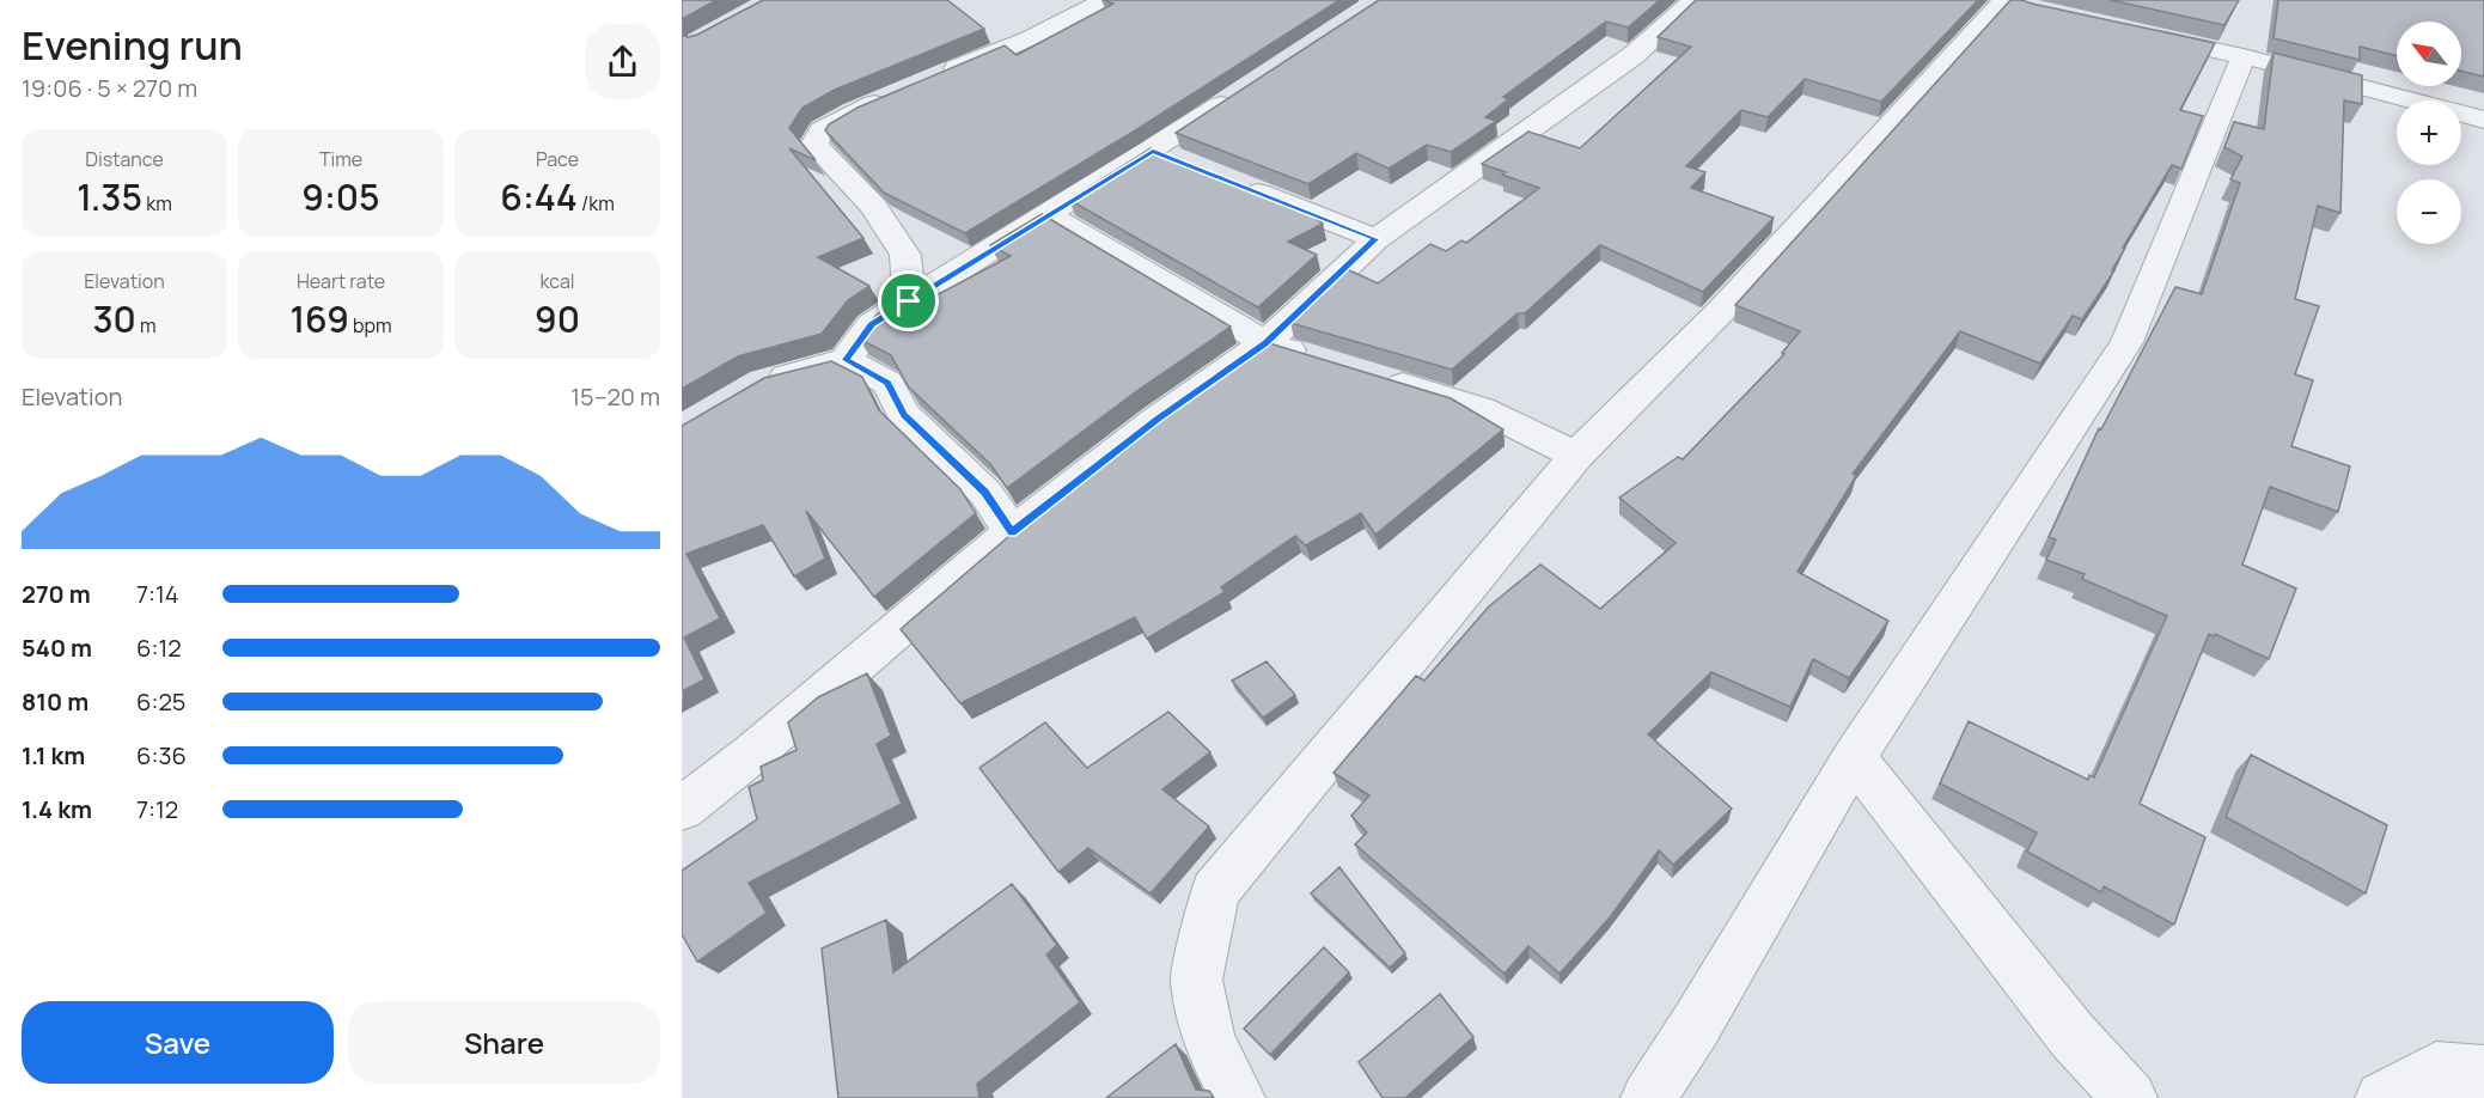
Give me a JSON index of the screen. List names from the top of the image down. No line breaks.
{"north":"top left","page":{"heading":["Evening run","19:06 · 5 × 270 m"],"map_buttons":["+","−"],"stats":[["Distance","1.35 km"],["Time","9:05"],["Pace","6:44 /km"],["Elevation","30 m"],["Heart rate","169 bpm"],["kcal","90"]],"chart":["Elevation","15–20 m"],"list":[{"name":"270 m","note":"7:14"},{"name":"540 m","note":"6:12"},{"name":"810 m","note":"6:25"},{"name":"1.1 km","note":"6:36"},{"name":"1.4 km","note":"7:12"}],"buttons":["Save","Share"]}}
